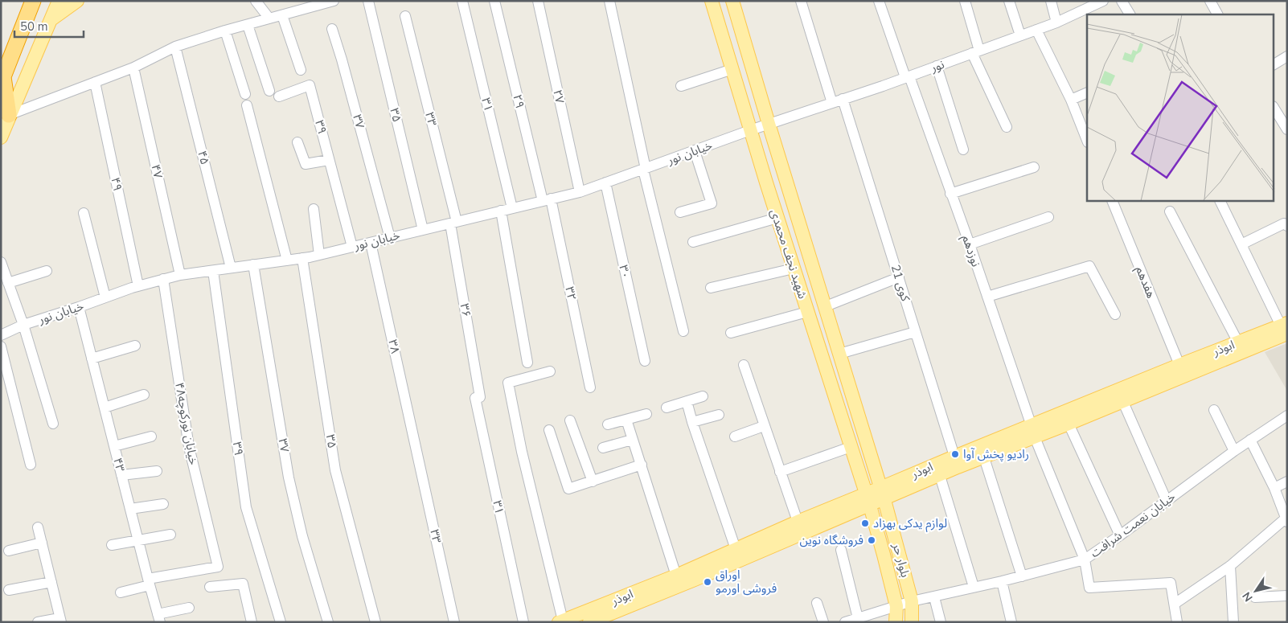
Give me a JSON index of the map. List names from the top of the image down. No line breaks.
{"streets":{"main road":["شهید نجف محمدی","ابوذر","بلوار حر"],"street":["نور","۲۷","۲۹","۳۱","۳۵","۳۳","۳۷","۳۹","خیابان نور","۴۵","۴۷","۴۹","نوزدهم","۳۰","هفدهم","کوی 21","۳۲","۳۶","۳۸","خیابان نورکوچه۴۸","۴۳","خیابان نعمت شرافت"]},"crossings":[["نور","خیابان نور"],["نور","نوزدهم"],["نور","شهید نجف محمدی"],["نور","کوی 21"],["۲۷","خیابان نور"],["۲۹","خیابان نور"],["۲۹","۳۲"],["۳۱","خیابان نور"],["۳۱","۳۶"],["۳۵","خیابان نور"],["۳۳","خیابان نور"],["۳۳","۳۶"],["۳۳","۳۸"],["۳۷","خیابان نور"],["۳۹","خیابان نور"],["خیابان نور","۴۵"],["خیابان نور","۴۷"],["خیابان نور","۴۹"],["خیابان نور","شهید نجف محمدی"],["خیابان نور","۳۰"],["خیابان نور","۳۲"],["خیابان نور","۳۶"],["خیابان نور","۳۸"],["خیابان نور","خیابان نورکوچه۴۸"],["خیابان نور","۴۳"],["نوزدهم","ابوذر"],["نوزدهم","خیابان نعمت شرافت"],["شهید نجف محمدی","ابوذر"],["شهید نجف محمدی","بلوار حر"],["هفدهم","ابوذر"],["کوی 21","ابوذر"],["ابوذر","بلوار حر"],["خیابان نورکوچه۴۸","۴۳"],["خیابان نعمت شرافت","بلوار حر"]],"places":["رادیو پخش آوا","لوازم یدکی بهزاد","فروشگاه نوین","اوراق فروشی اورمو"],"scale_bar":"50 m","north":"bottom left"}
